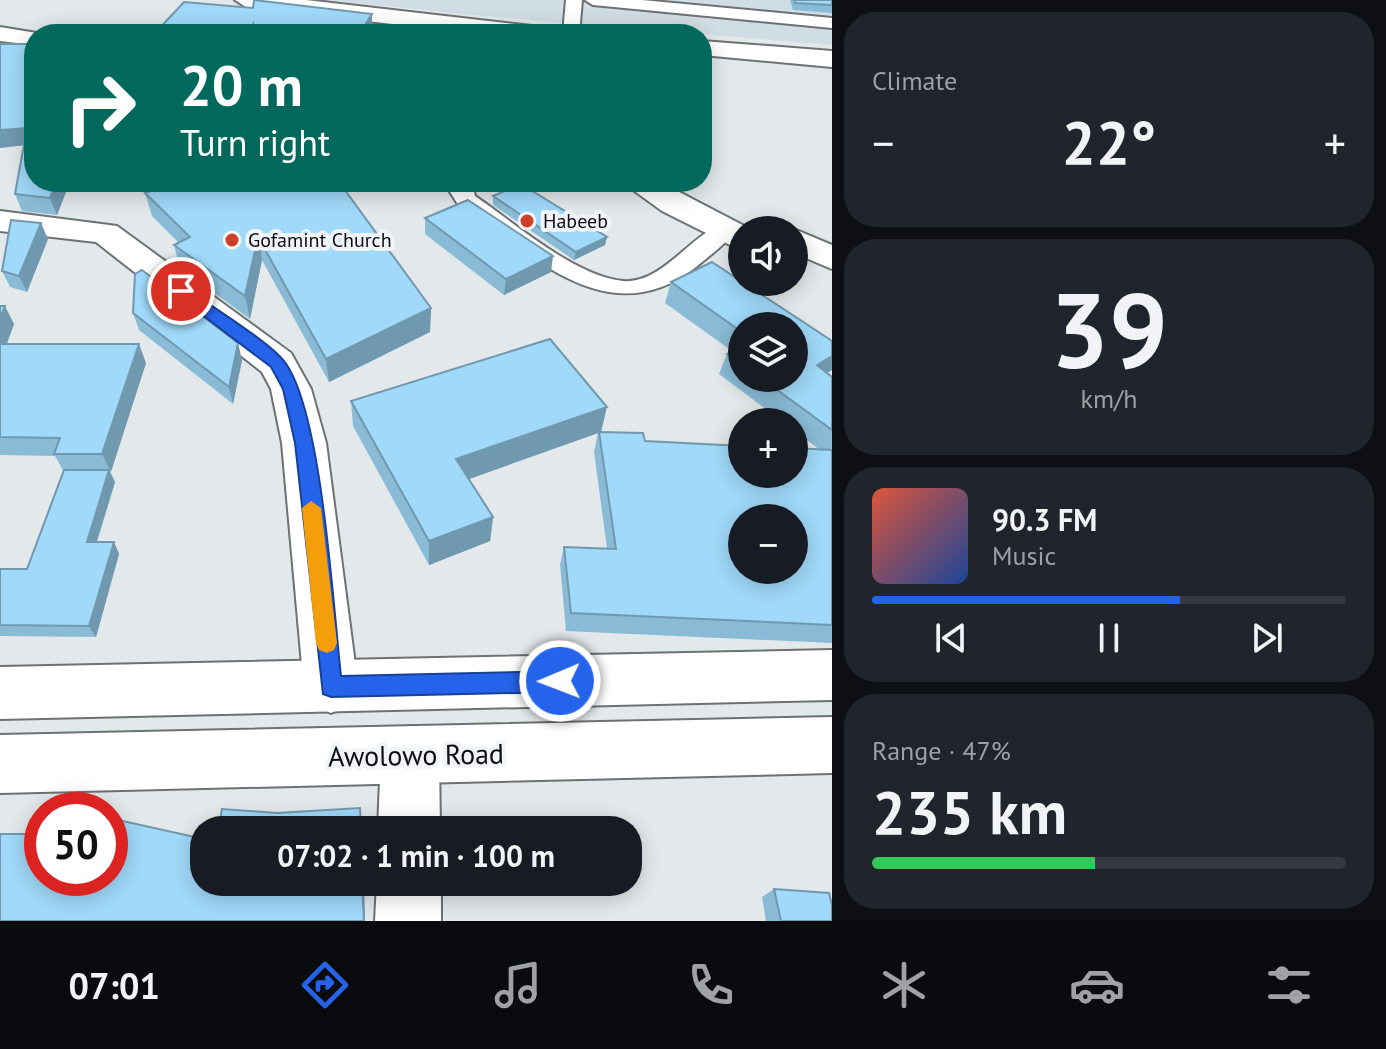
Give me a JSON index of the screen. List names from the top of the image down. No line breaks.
{"streets":{"main road":["Awolowo Road"]},"places":["Habeeb","Gofamint Church"],"page":{"tile":["Climate",["39","km/h"],["Range · 47%","235 km"]],"turn":["20 m","Turn right"],"heat":["−","22°","+"],"map_buttons":["+","−"],"song":["90.3 FM","Music"],"limit":"50","trip":"07:02 · 1 min · 100 m","tabs":"07:01"}}
